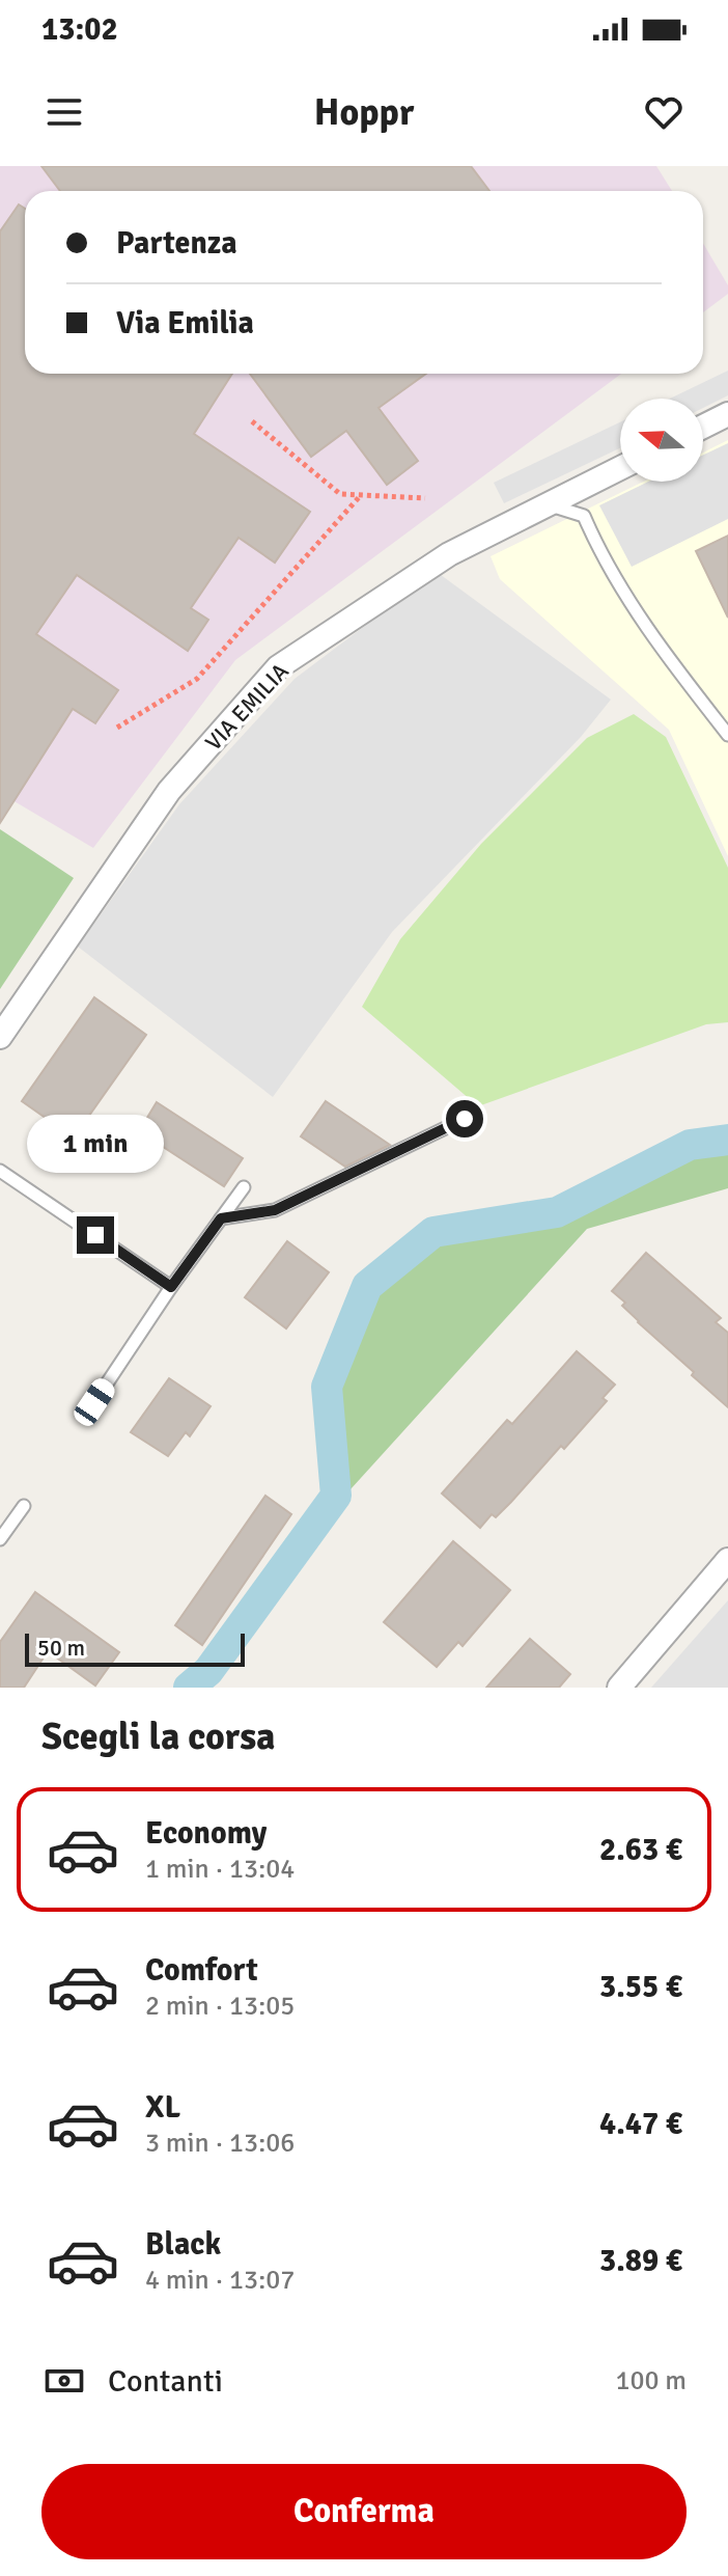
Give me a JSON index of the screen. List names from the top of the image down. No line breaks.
{"streets":{"street":["VIA EMILIA"]},"scale_bar":"50 m","north":"left","page":{"status":"13:02","header":"Hoppr","banner":["Partenza","Via Emilia"],"bubble":"1 min","scale":"50 m","heading":"Scegli la corsa","list":[{"name":"Economy","note":"1 min · 13:04","value":"2.63 €"},{"name":"Comfort","note":"2 min · 13:05","value":"3.55 €"},{"name":"XL","note":"3 min · 13:06","value":"4.47 €"},{"name":"Black","note":"4 min · 13:07","value":"3.89 €"}],"pay":["Contanti","100 m"],"buttons":"Conferma"}}
